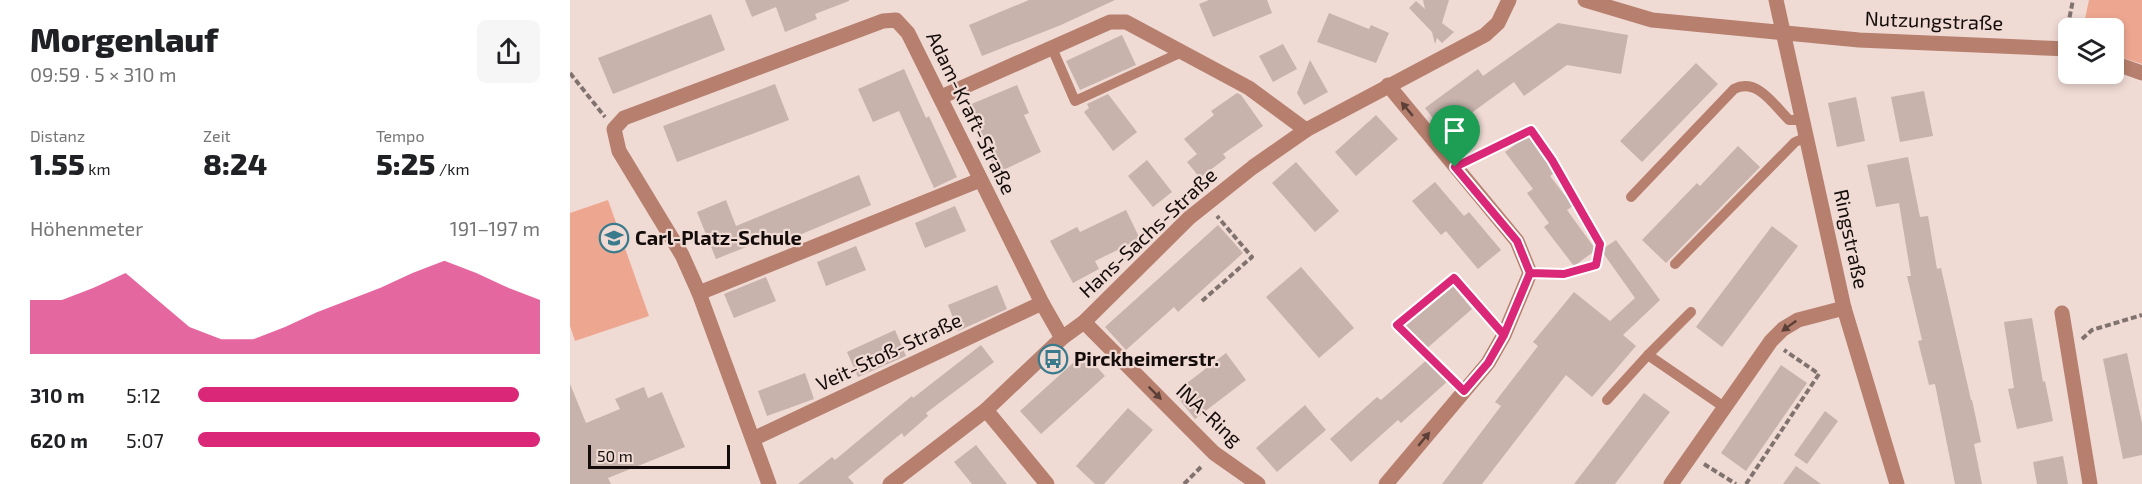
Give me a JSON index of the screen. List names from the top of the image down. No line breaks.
{"streets":{"street":["Nutzungstraße","Adam-Kraft-Straße","Hans-Sachs-Straße","Ringstraße","Veit-Stoß-Straße","INA-Ring"]},"crossings":[["Nutzungstraße","Ringstraße"],["Adam-Kraft-Straße","Hans-Sachs-Straße"],["Adam-Kraft-Straße","Veit-Stoß-Straße"],["Hans-Sachs-Straße","INA-Ring"]],"one_way":["INA-Ring"],"places":{"school or university":["Carl-Platz-Schule"],"bus stop":["Pirckheimerstr."]},"scale_bar":"50 m","page":{"heading":["Morgenlauf","09:59 · 5 × 310 m"],"stats":[["Distanz","1.55 km"],["Zeit","8:24"],["Tempo","5:25 /km"]],"chart":["Höhenmeter","191–197 m"],"list":[{"name":"310 m","note":"5:12"},{"name":"620 m","note":"5:07"}],"scale":"50 m"}}
